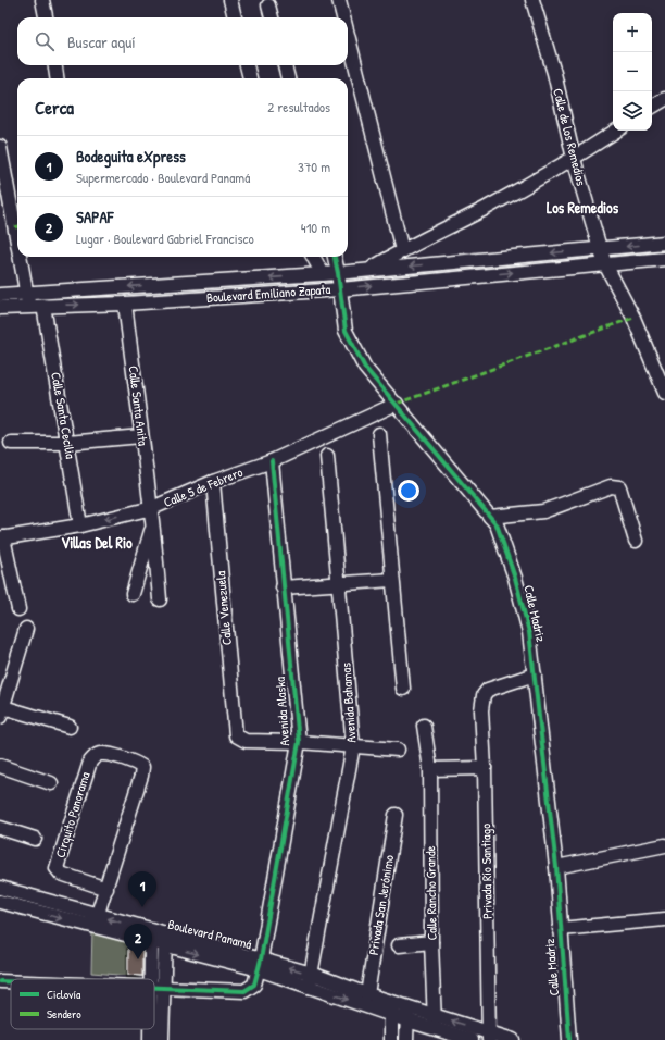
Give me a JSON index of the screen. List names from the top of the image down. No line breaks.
{"streets":{"street":["Calle de los Remedios","Boulevard Emiliano Zapata","Calle Santa Anita","Calle Santa Cecilia","Calle 5 de Febrero","Calle Venezuela","Calle Madriz","Avenida Bahamas","Avenida Alaska","Cirquito Panorama","Privada Río Santiago","Calle Rancho Grande","Privada San Jerónimo","Boulevard Panamá"]},"crossings":[["Calle de los Remedios","Boulevard Emiliano Zapata"],["Boulevard Emiliano Zapata","Calle Santa Anita"],["Boulevard Emiliano Zapata","Calle Santa Cecilia"],["Boulevard Emiliano Zapata","Calle Madriz"],["Calle Santa Anita","Calle 5 de Febrero"],["Calle Santa Cecilia","Calle 5 de Febrero"],["Calle 5 de Febrero","Calle Venezuela"],["Calle 5 de Febrero","Calle Madriz"],["Calle 5 de Febrero","Avenida Alaska"],["Calle Venezuela","Avenida Alaska"],["Calle Madriz","Privada Río Santiago"],["Avenida Bahamas","Boulevard Panamá"],["Avenida Alaska","Boulevard Panamá"],["Cirquito Panorama","Boulevard Panamá"],["Privada Río Santiago","Boulevard Panamá"],["Calle Rancho Grande","Boulevard Panamá"],["Privada San Jerónimo","Boulevard Panamá"]],"districts":["Los Remedios","Villas Del Rio"],"legend":["Ciclovía","Sendero"],"page":{"map_buttons":["+","−"],"search":"Buscar aquí","heading":["Cerca","2 resultados"],"list":[{"mark":"1","name":"Bodeguita eXpress","note":"Supermercado · Boulevard Panamá","value":"370 m"},{"mark":"2","name":"SAPAF","note":"Lugar · Boulevard Gabriel Francisco","value":"410 m"}],"pins":["1","2"]}}
